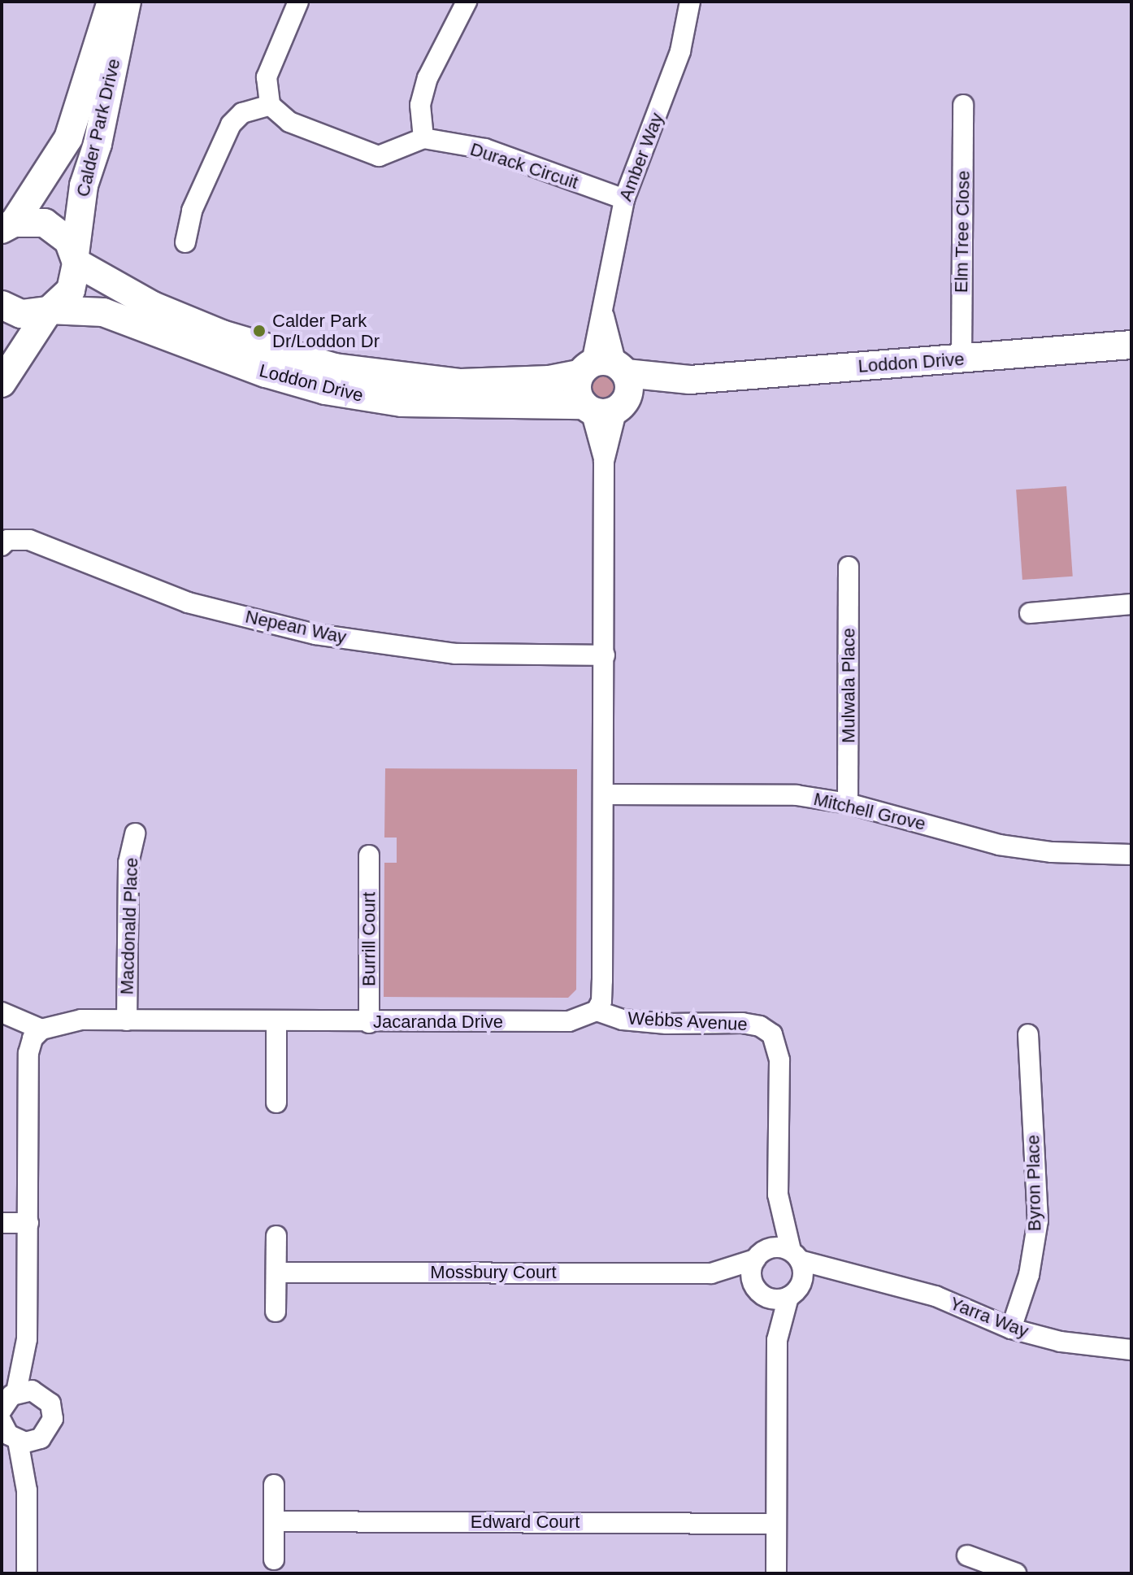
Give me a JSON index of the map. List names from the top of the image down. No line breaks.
{"streets":{"street":["Calder Park Drive","Amber Way","Durack Circuit","Elm Tree Close","Loddon Drive","Nepean Way","Mulwala Place","Mitchell Grove","Macdonald Place","Burrill Court","Webbs Avenue","Jacaranda Drive","Byron Place","Mossbury Court","Yarra Way","Edward Court"]},"crossings":[["Calder Park Drive","Loddon Drive"],["Amber Way","Durack Circuit"],["Amber Way","Loddon Drive"],["Elm Tree Close","Loddon Drive"],["Mulwala Place","Mitchell Grove"],["Macdonald Place","Jacaranda Drive"],["Burrill Court","Jacaranda Drive"],["Webbs Avenue","Jacaranda Drive"],["Webbs Avenue","Mossbury Court"],["Webbs Avenue","Yarra Way"],["Byron Place","Yarra Way"],["Mossbury Court","Yarra Way"]],"places":["Calder Park Dr/Loddon Dr"]}
